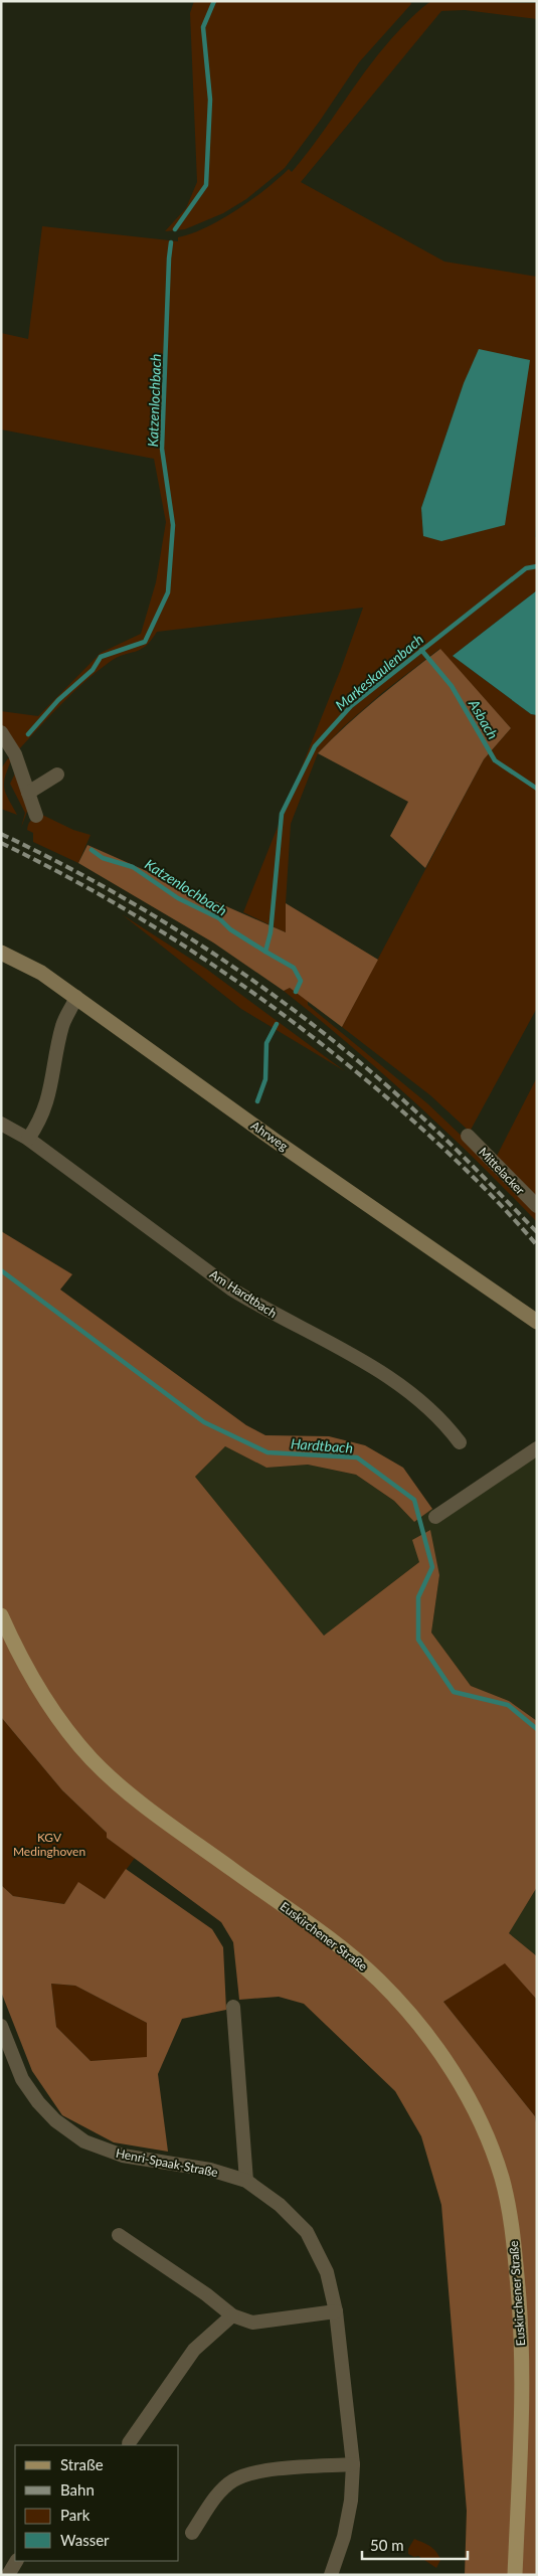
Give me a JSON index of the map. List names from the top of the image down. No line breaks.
{"streets":{"main road":["Euskirchener Straße"],"street":["Ahrweg","Mittelacker","Am Hardtbach","Henri-Spaak-Straße"]},"water":["Katzenlochbach","Markeskaulenbach","Asbach","Hardtbach"],"parks":["KGV Medinghoven"],"legend":["Straße","Bahn","Park","Wasser"],"scale_bar":"50 m"}
